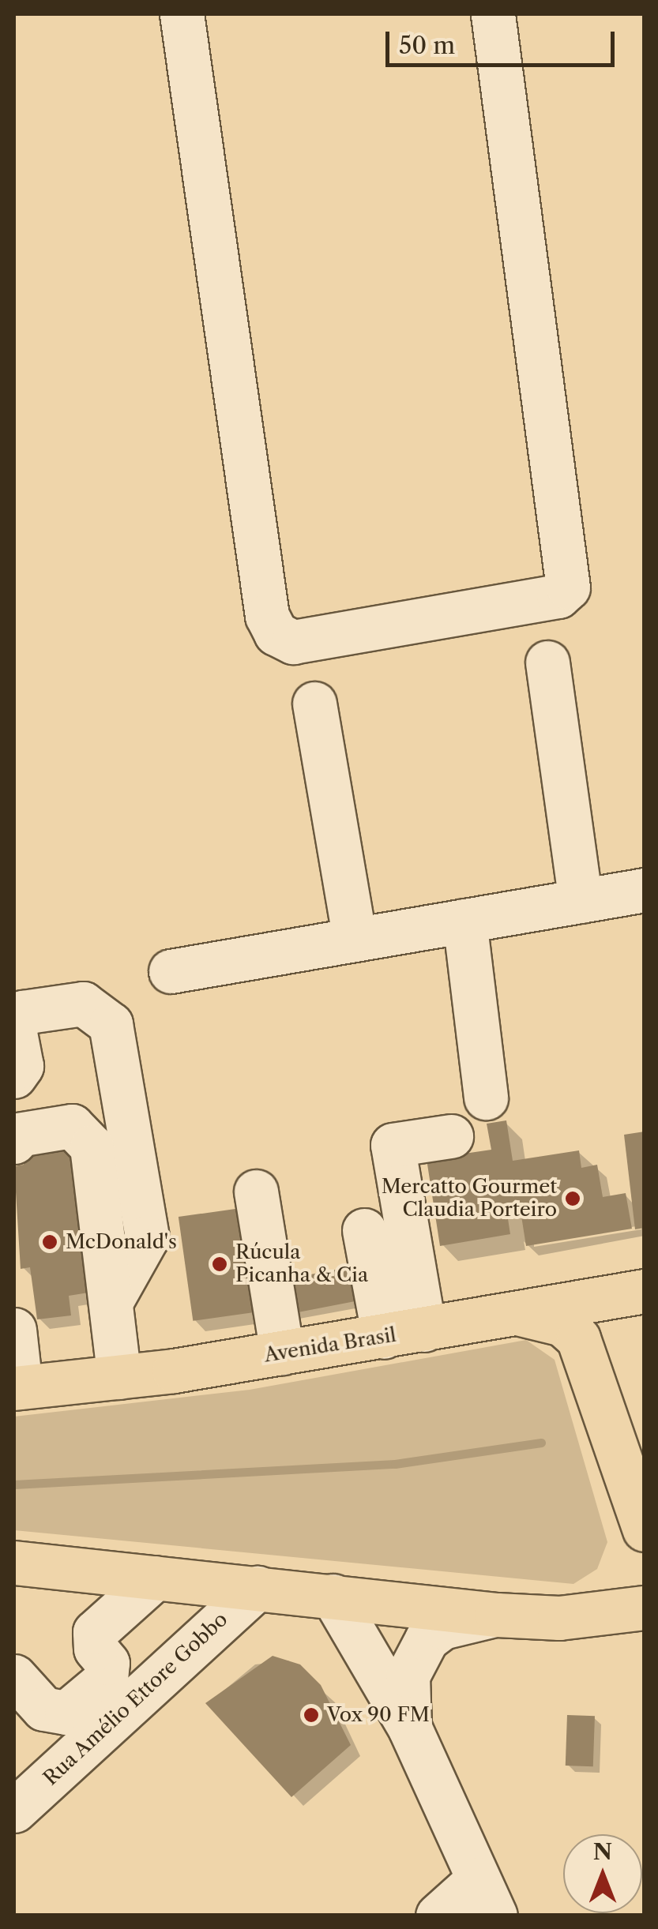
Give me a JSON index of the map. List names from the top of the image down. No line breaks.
{"streets":{"main road":["Avenida Brasil"],"street":["Rua Amélio Ettore Gobbo"]},"places":["Mercatto Gourmet Claudia Porteiro","McDonald's","Rúcula Picanha & Cia","Vox 90 FM"],"scale_bar":"50 m","north":"top"}
